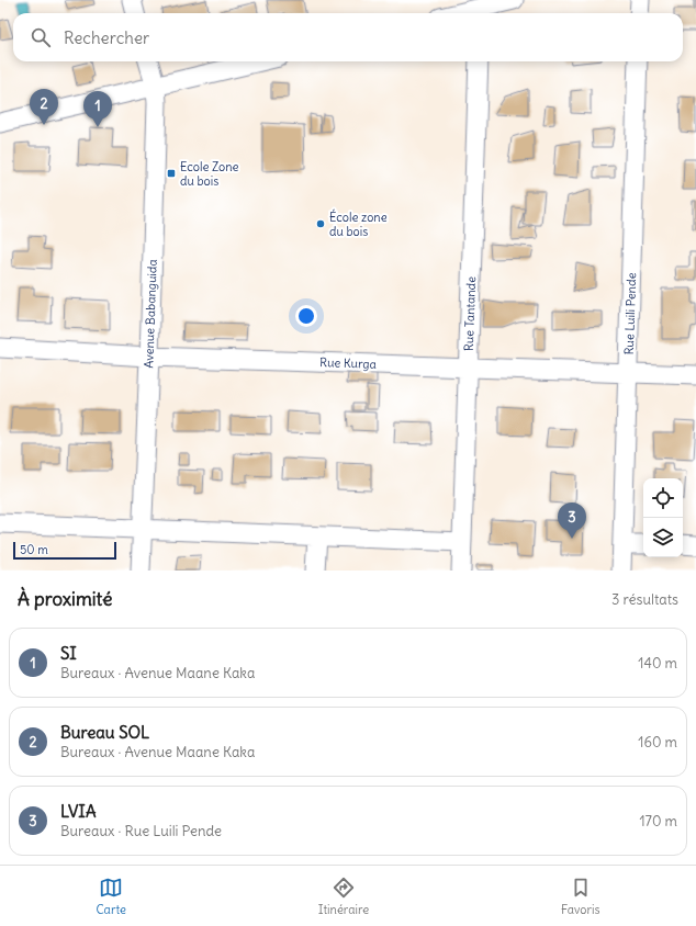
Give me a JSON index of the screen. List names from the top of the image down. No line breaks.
{"streets":{"street":["Avenue Babanguida","Rue Tantande","Rue Luili Pende","Rue Kurga"]},"crossings":[["Avenue Babanguida","Rue Kurga"],["Rue Tantande","Rue Kurga"],["Rue Luili Pende","Rue Kurga"]],"places":{"transit":["Ecole Zone du bois"],"other":["École zone du bois"]},"scale_bar":"50 m","page":{"search":"Rechercher","pins":["2","1","3"],"scale":"50 m","heading":["À proximité","3 résultats"],"list":[{"mark":"1","name":"SI","note":"Bureaux · Avenue Maane Kaka","value":"140 m"},{"mark":"2","name":"Bureau SOL","note":"Bureaux · Avenue Maane Kaka","value":"160 m"},{"mark":"3","name":"LVIA","note":"Bureaux · Rue Luili Pende","value":"170 m"}],"nav":["Carte","Itinéraire","Favoris"]}}
